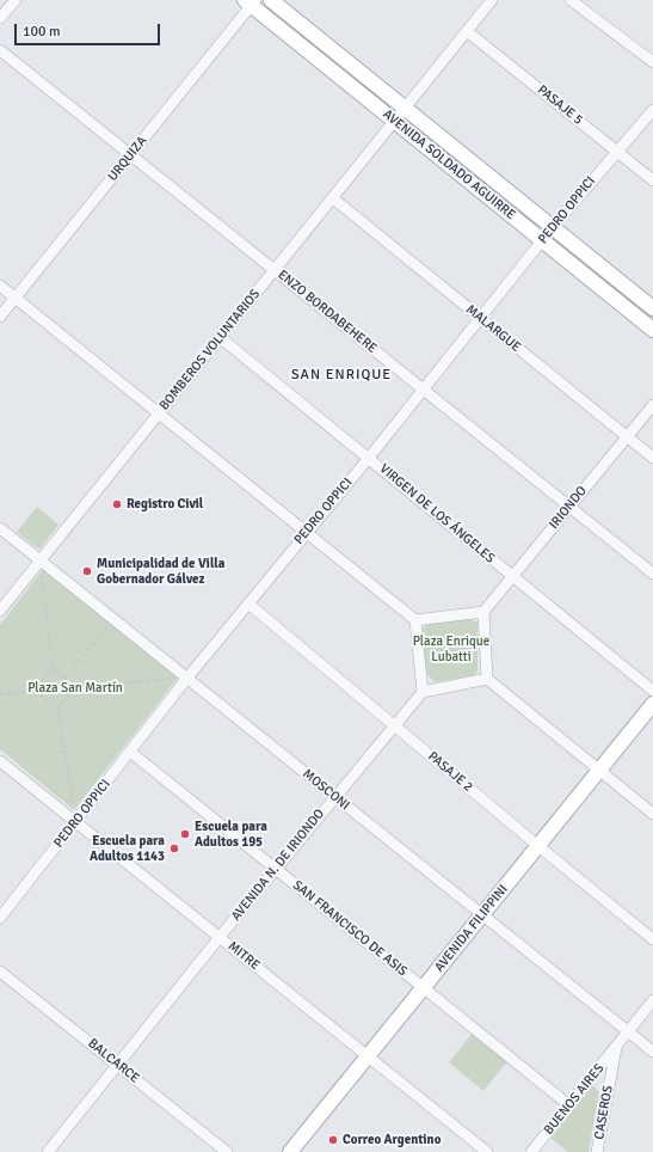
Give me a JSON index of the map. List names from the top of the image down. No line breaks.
{"streets":{"main road":["AVENIDA SOLDADO AGUIRRE","AVENIDA FILIPPINI"],"street":["PASAJE 5","URQUIZA","PEDRO OPPICI","ENZO BORDABEHERE","MALARGUE","BOMBEROS VOLUNTARIOS","IRIONDO","VIRGEN DE LOS ÁNGELES","PASAJE 2","MOSCONI","AVENIDA N. DE IRIONDO","SAN FRANCISCO DE ASIS","MITRE","BALCARCE","BUENOS AIRES","CASEROS"]},"crossings":[["PASAJE 5","PEDRO OPPICI"],["PASAJE 5","BOMBEROS VOLUNTARIOS"],["URQUIZA","AVENIDA SOLDADO AGUIRRE"],["URQUIZA","ENZO BORDABEHERE"],["AVENIDA SOLDADO AGUIRRE","PEDRO OPPICI"],["AVENIDA SOLDADO AGUIRRE","BOMBEROS VOLUNTARIOS"],["PEDRO OPPICI","ENZO BORDABEHERE"],["PEDRO OPPICI","MALARGUE"],["PEDRO OPPICI","VIRGEN DE LOS ÁNGELES"],["PEDRO OPPICI","PASAJE 2"],["PEDRO OPPICI","MOSCONI"],["PEDRO OPPICI","SAN FRANCISCO DE ASIS"],["PEDRO OPPICI","MITRE"],["ENZO BORDABEHERE","BOMBEROS VOLUNTARIOS"],["ENZO BORDABEHERE","IRIONDO"],["MALARGUE","BOMBEROS VOLUNTARIOS"],["MALARGUE","IRIONDO"],["BOMBEROS VOLUNTARIOS","VIRGEN DE LOS ÁNGELES"],["BOMBEROS VOLUNTARIOS","MOSCONI"],["IRIONDO","VIRGEN DE LOS ÁNGELES"],["PASAJE 2","AVENIDA N. DE IRIONDO"],["PASAJE 2","AVENIDA FILIPPINI"],["MOSCONI","AVENIDA N. DE IRIONDO"],["MOSCONI","AVENIDA FILIPPINI"],["MOSCONI","BUENOS AIRES"],["AVENIDA N. DE IRIONDO","SAN FRANCISCO DE ASIS"],["AVENIDA N. DE IRIONDO","MITRE"],["AVENIDA N. DE IRIONDO","BALCARCE"],["SAN FRANCISCO DE ASIS","AVENIDA FILIPPINI"],["SAN FRANCISCO DE ASIS","BUENOS AIRES"],["AVENIDA FILIPPINI","MITRE"],["BUENOS AIRES","CASEROS"]],"districts":["SAN ENRIQUE"],"parks":["Plaza Enrique Lubatti","Plaza San Martín"],"places":["Registro Civil","Municipalidad de Villa Gobernador Gálvez","Escuela para Adultos 195","Escuela para Adultos 1143","Correo Argentino"],"scale_bar":"100 m"}
